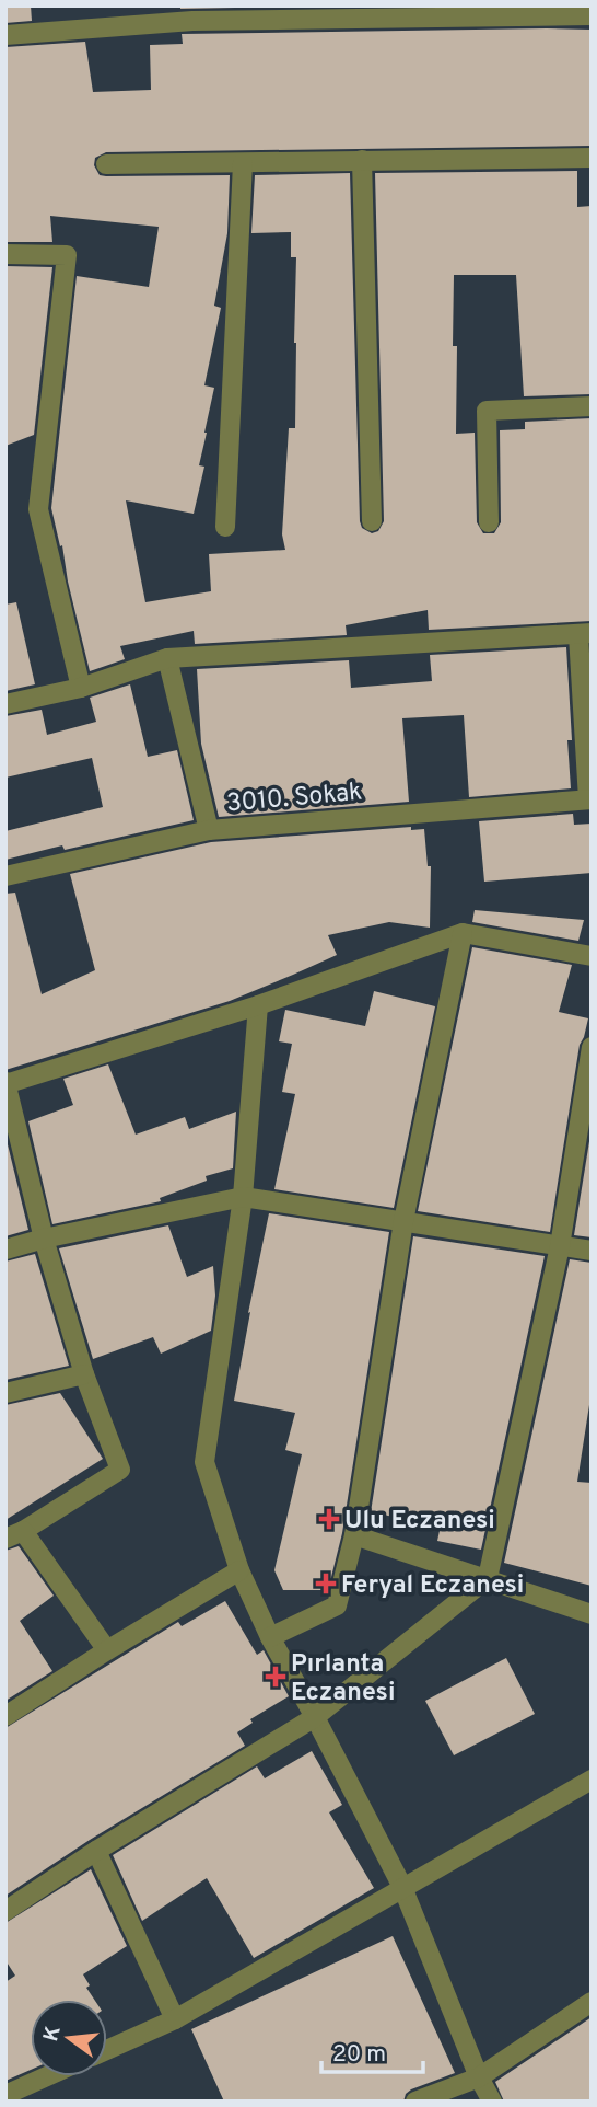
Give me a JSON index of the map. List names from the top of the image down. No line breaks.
{"streets":{"street":["3010. Sokak"]},"places":{"health":["Ulu Eczanesi","Feryal Eczanesi","Pırlanta Eczanesi"]},"scale_bar":"20 m","north":"left"}
